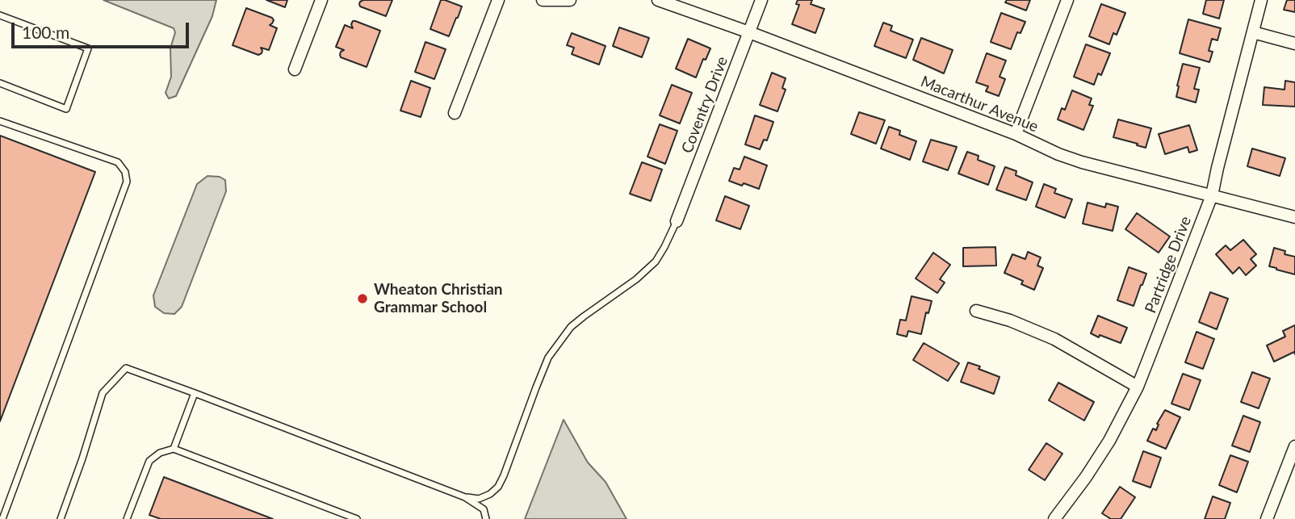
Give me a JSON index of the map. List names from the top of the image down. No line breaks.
{"streets":{"street":["Macarthur Avenue","Coventry Drive","Partridge Drive"]},"crossings":[["Macarthur Avenue","Coventry Drive"],["Macarthur Avenue","Partridge Drive"]],"places":["Wheaton Christian Grammar School"],"scale_bar":"100 m"}
